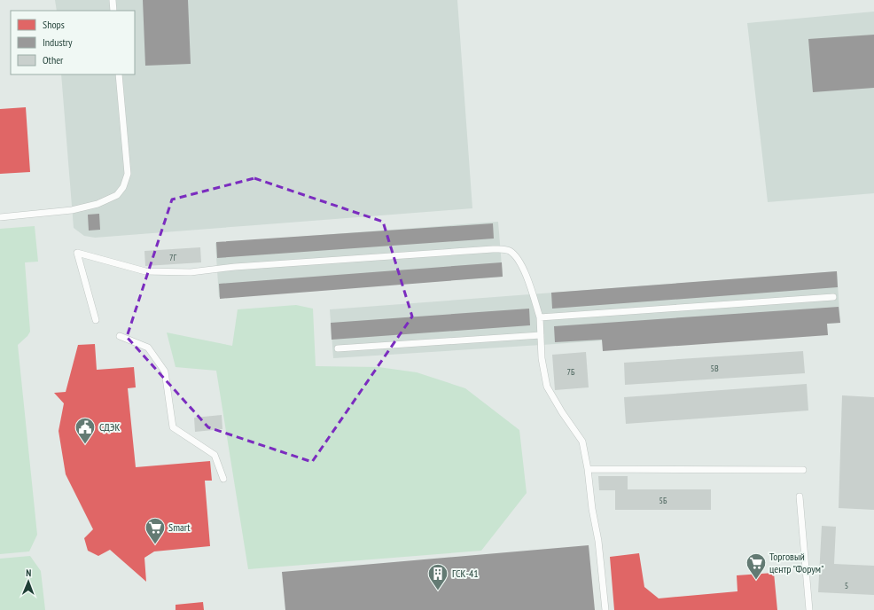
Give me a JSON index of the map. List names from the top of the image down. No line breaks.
{"places":{"public building":["СДЭК"],"supermarket":["Smart","Торговый центр \"Форум\""],"building":["ГСК-41"]},"house_numbers":["7Г","5В","7Б","5Б","5"],"legend":["Shops","Industry","Other"],"north":"top"}
